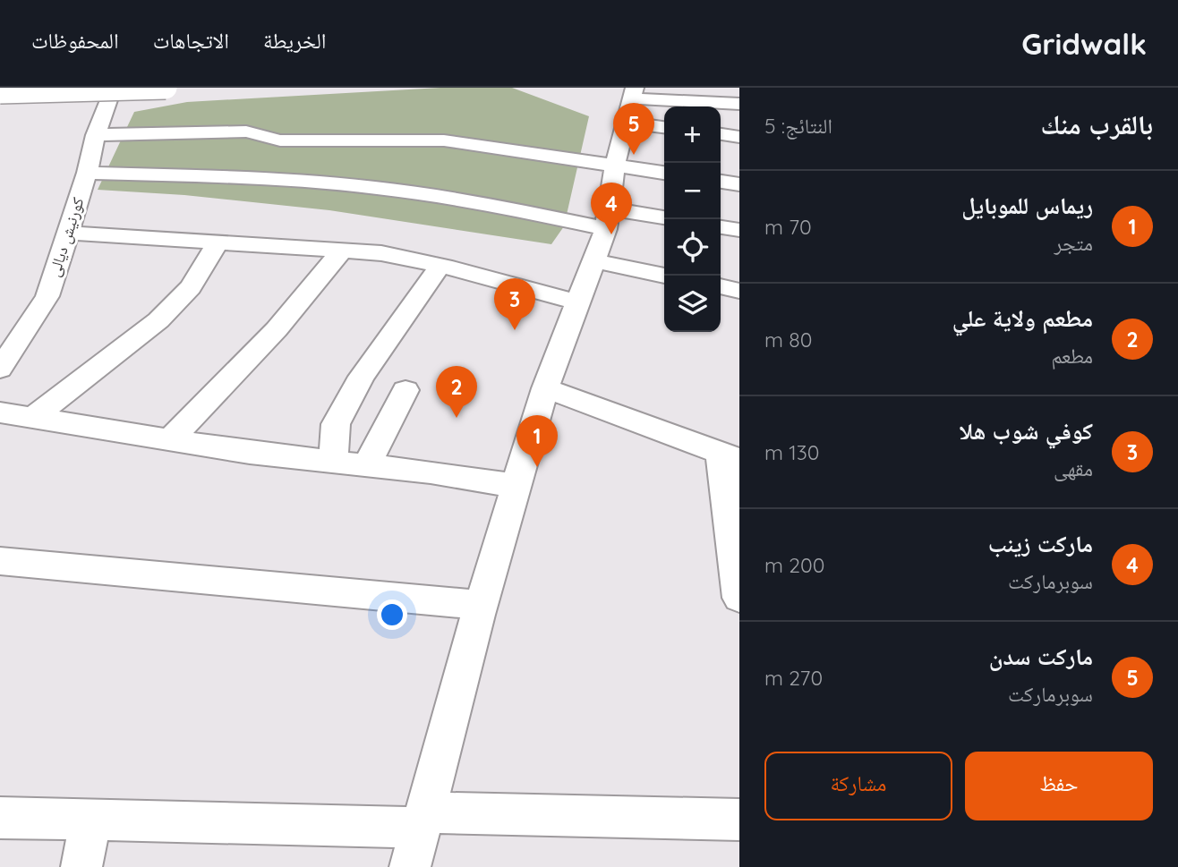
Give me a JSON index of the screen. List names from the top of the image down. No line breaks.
{"streets":{"street":["كورنيش ديالى"]},"page":{"header":"Gridwalk","nav":["الخريطة","الاتجاهات","المحفوظات"],"heading":["بالقرب منك","النتائج: 5"],"pins":["5","4","3","2","1"],"map_buttons":["+","−"],"list":[{"mark":"1","name":"ريماس للموبايل","note":"متجر","value":"70 m"},{"mark":"2","name":"مطعم ولاية علي","note":"مطعم","value":"80 m"},{"mark":"3","name":"كوفي شوب هلا","note":"مقهى","value":"130 m"},{"mark":"4","name":"ماركت زينب","note":"سوبرماركت","value":"200 m"},{"mark":"5","name":"ماركت سدن","note":"سوبرماركت","value":"270 m"}],"buttons":["حفظ","مشاركة"]}}
